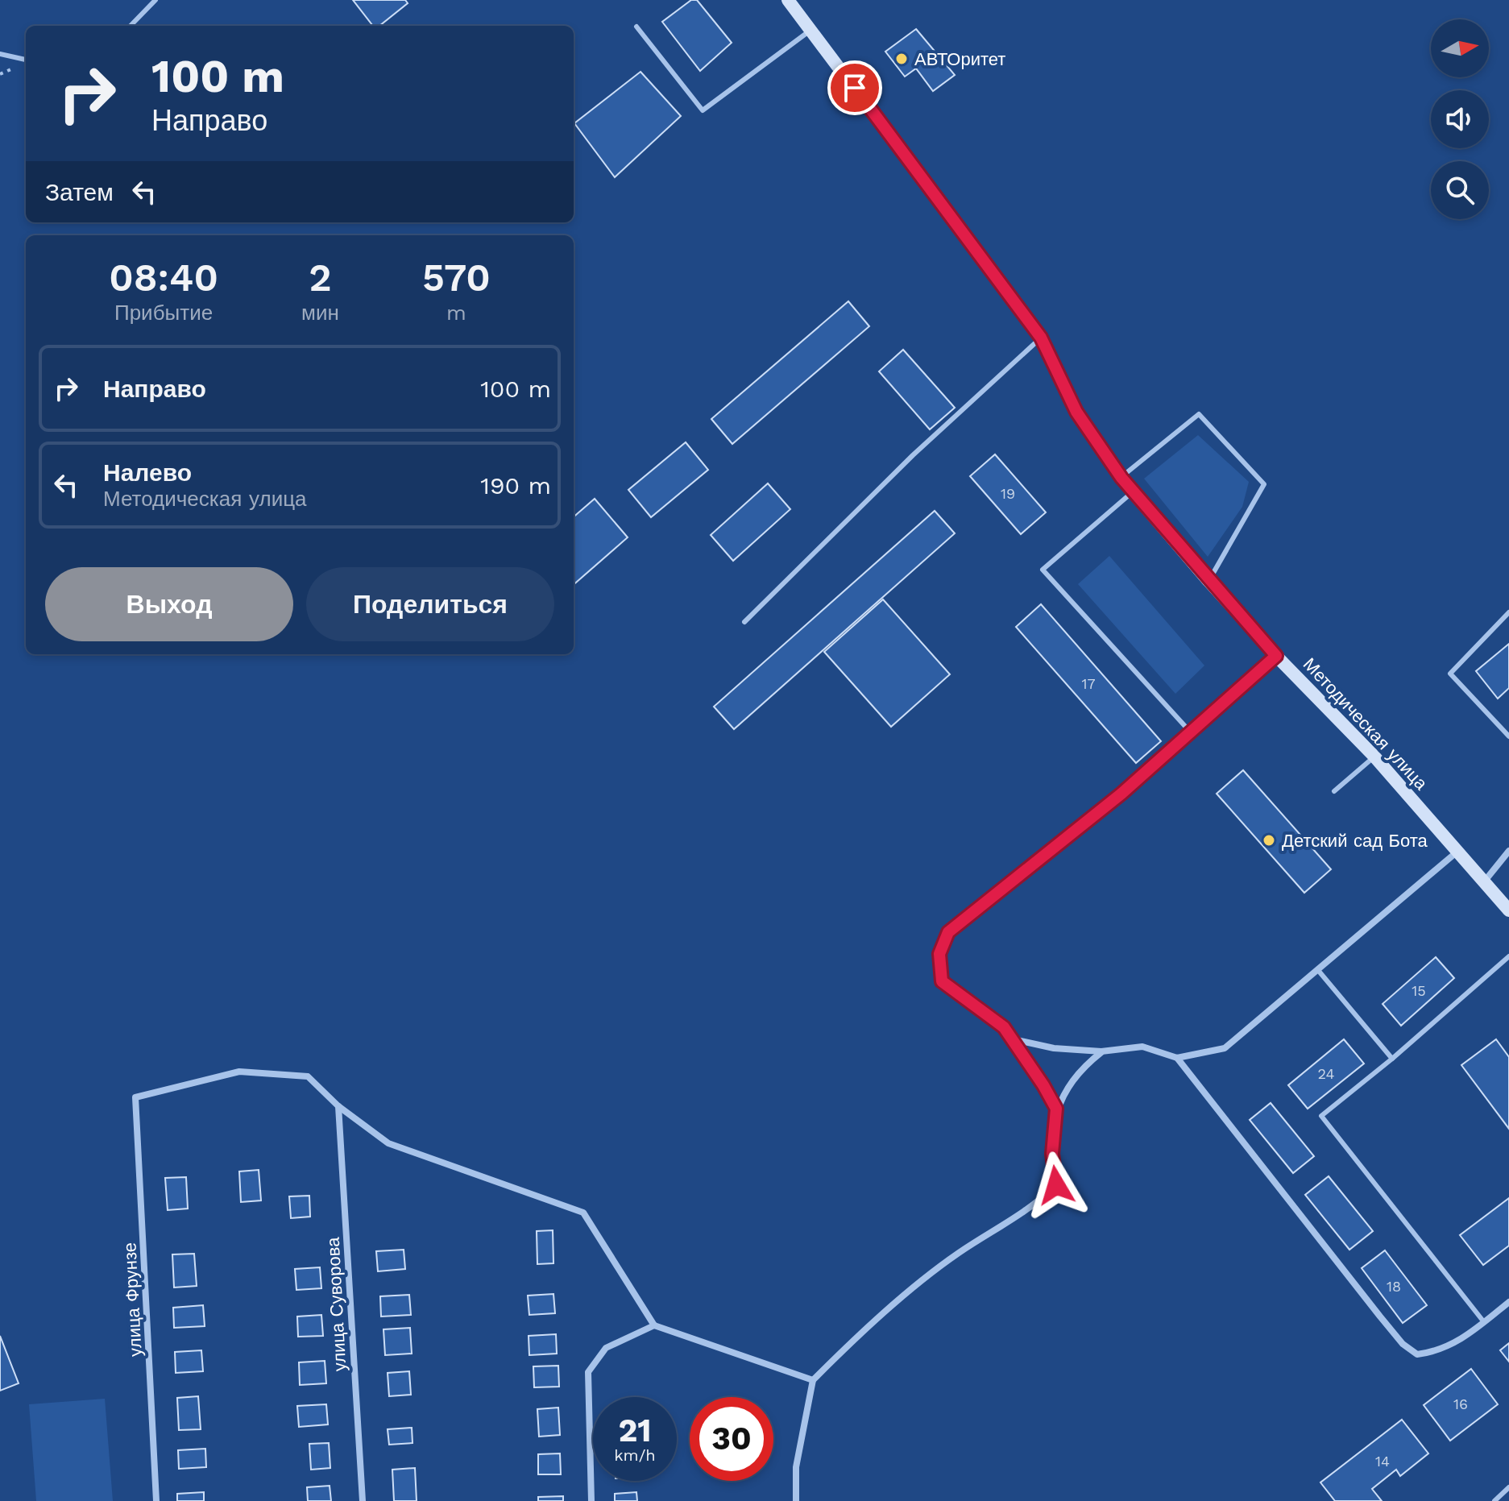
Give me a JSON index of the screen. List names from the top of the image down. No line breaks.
{"streets":{"main road":["Методическая улица"],"street":["улица Фрунзе","улица Суворова"]},"crossings":[["улица Фрунзе","улица Суворова"]],"places":["АВТОритет","Детский сад Бота"],"house_numbers":["19","17","15","24","18","16","14"],"north":"right","page":{"turn":["100 m","Направо"],"then":"Затем","eta":["08:40","Прибытие","2","мин","570","m"],"list":[{"name":"Направо","value":"100 m"},{"name":"Налево","note":"Методическая улица","value":"190 m"}],"buttons":["Выход","Поделиться"],"speed":"21 km/h","limit":"30"}}
